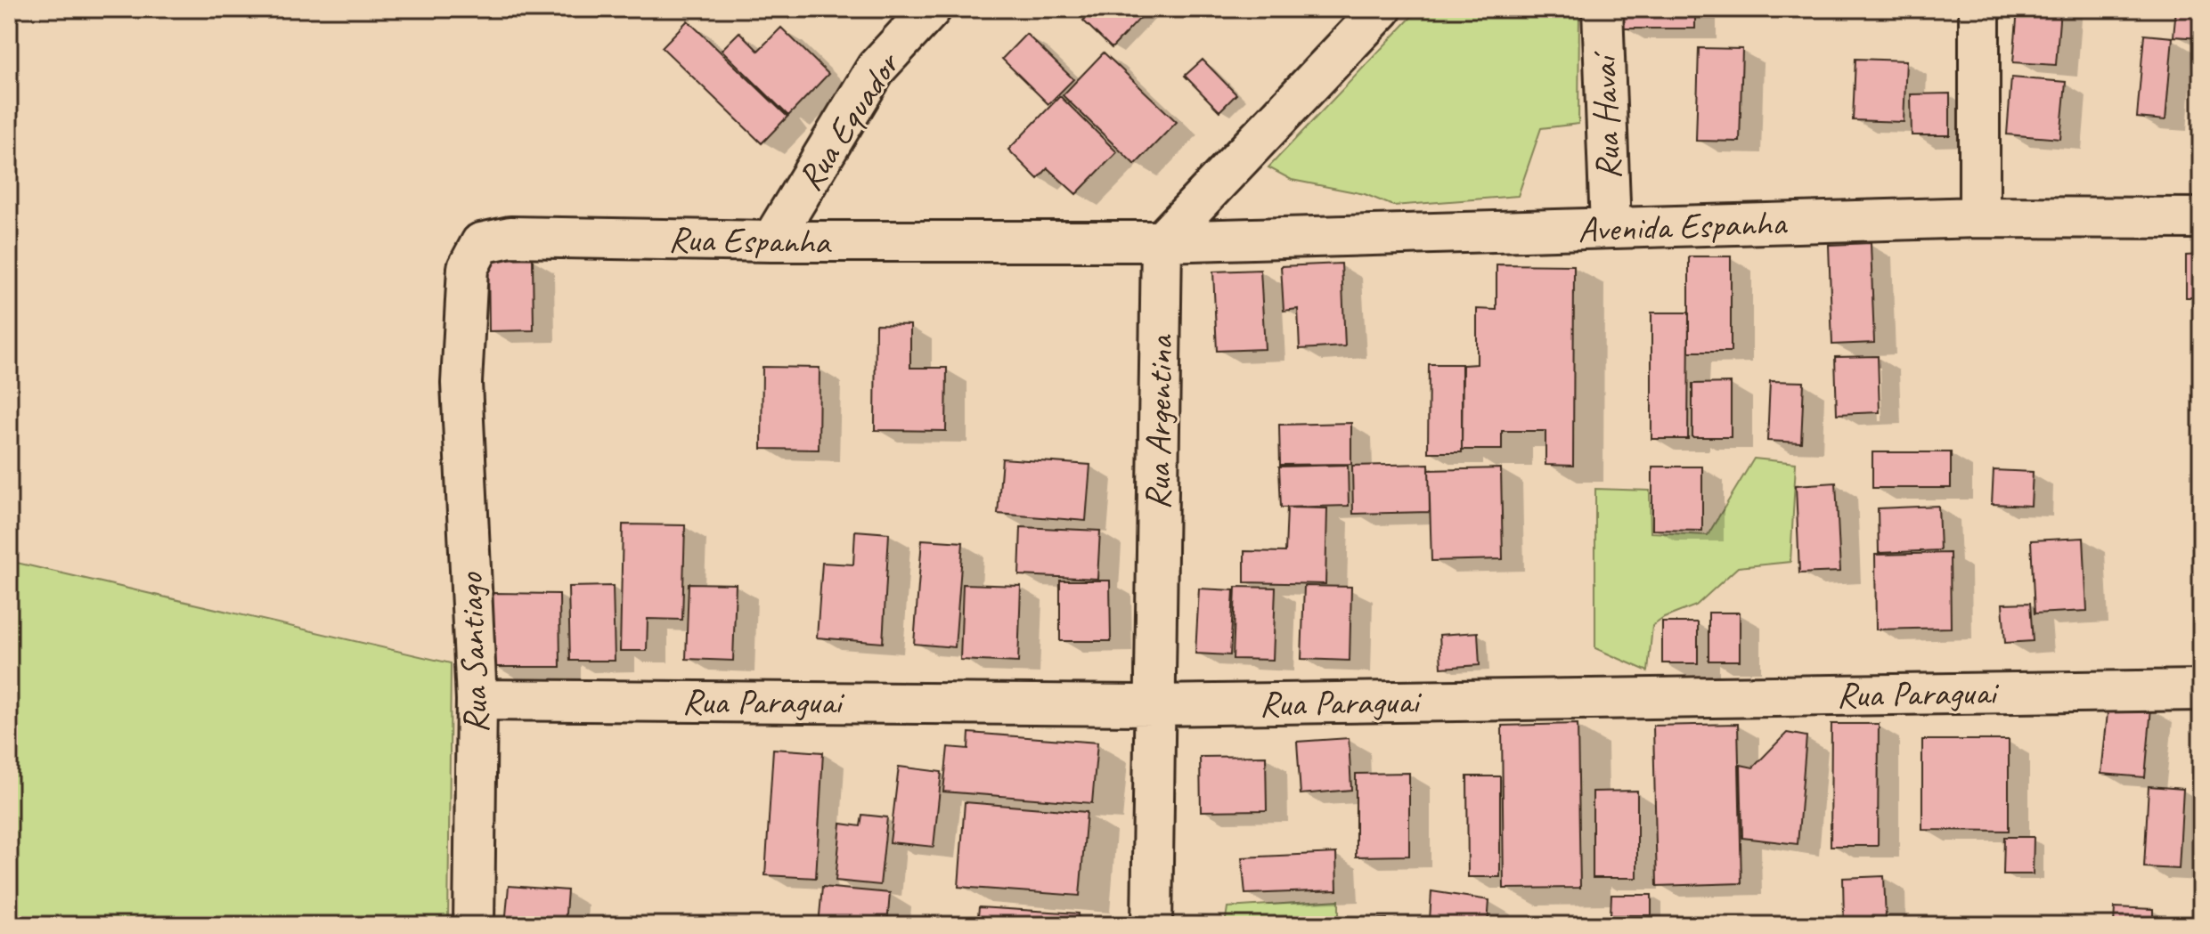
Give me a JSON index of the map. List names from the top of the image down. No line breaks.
{"streets":{"street":["Rua Havaí","Rua Equador","Avenida Espanha","Rua Espanha","Rua Argentina","Rua Santiago","Rua Paraguai"]},"crossings":[["Rua Havaí","Avenida Espanha"],["Rua Equador","Rua Espanha"],["Avenida Espanha","Rua Espanha"],["Avenida Espanha","Rua Argentina"],["Rua Espanha","Rua Argentina"],["Rua Espanha","Rua Santiago"],["Rua Argentina","Rua Paraguai"],["Rua Santiago","Rua Paraguai"]]}
